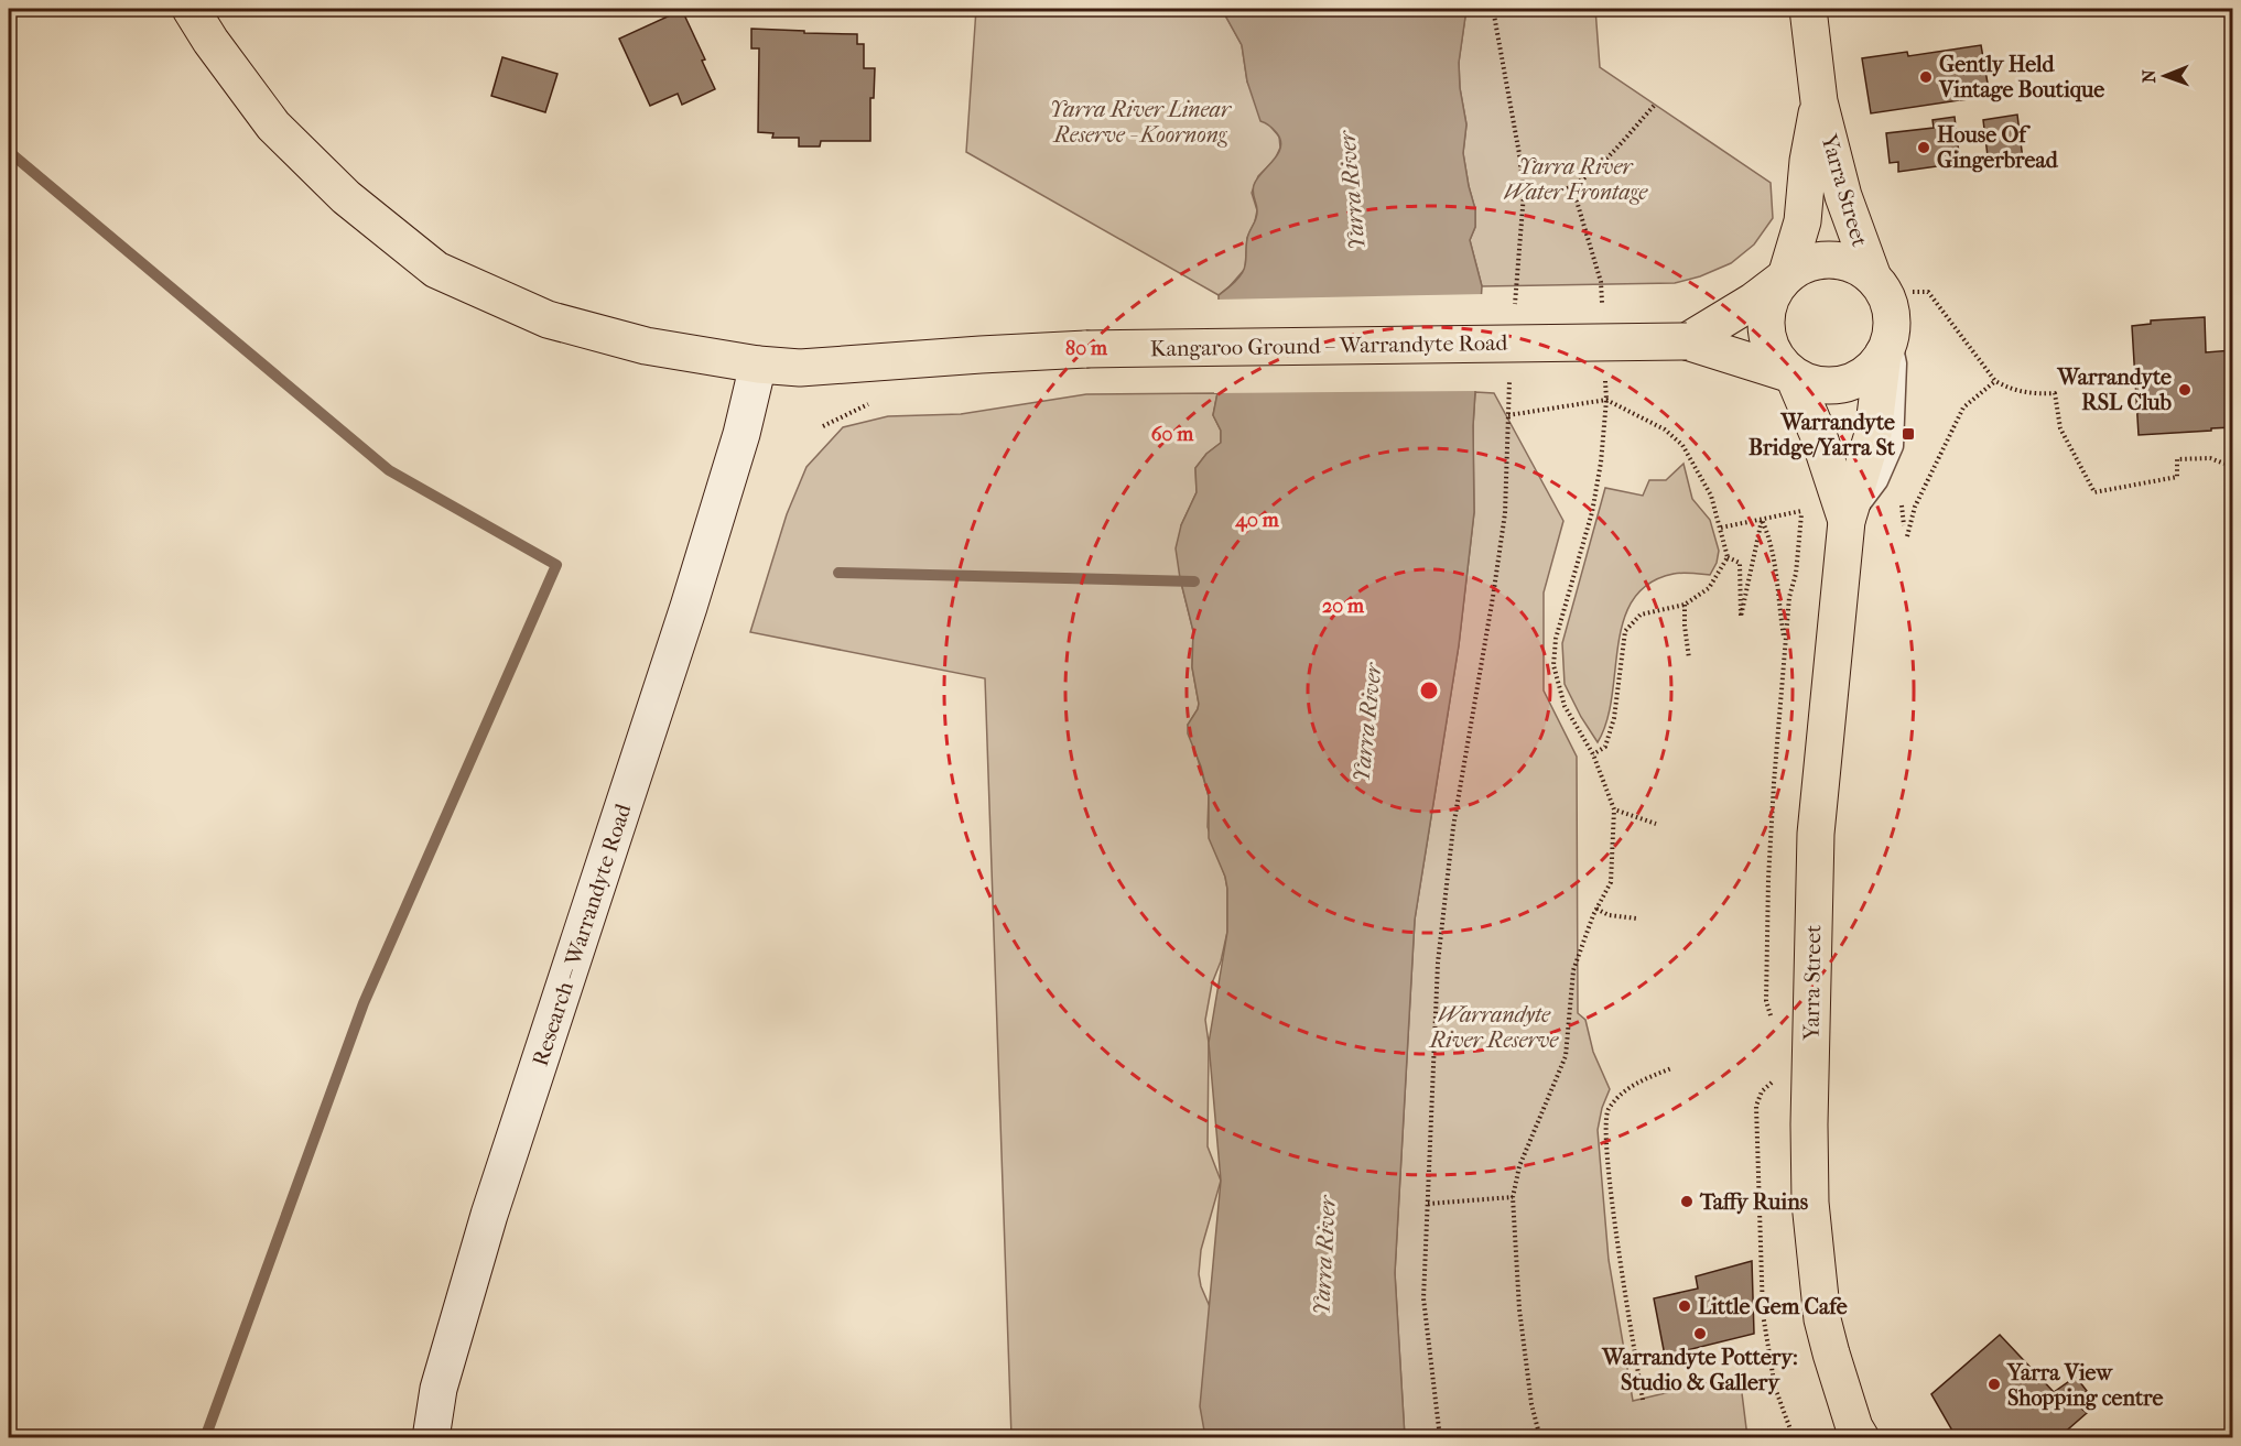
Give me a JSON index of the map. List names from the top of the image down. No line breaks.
{"streets":{"main road":["Yarra Street","Kangaroo Ground – Warrandyte Road","Research – Warrandyte Road"]},"crossings":[["Yarra Street","Kangaroo Ground – Warrandyte Road"],["Kangaroo Ground – Warrandyte Road","Research – Warrandyte Road"]],"water":["Yarra River"],"parks":["Yarra River Linear Reserve - Koornong","Yarra River Water Frontage","Warrandyte River Reserve"],"places":{"other":["Gently Held Vintage Boutique","House Of Gingerbread","Warrandyte RSL Club","Taffy Ruins","Little Gem Cafe","Warrandyte Pottery: Studio & Gallery","Yarra View Shopping centre"],"transit":["Warrandyte Bridge/Yarra St"]},"north":"left","rings":["80 m","60 m","40 m","20 m"]}
